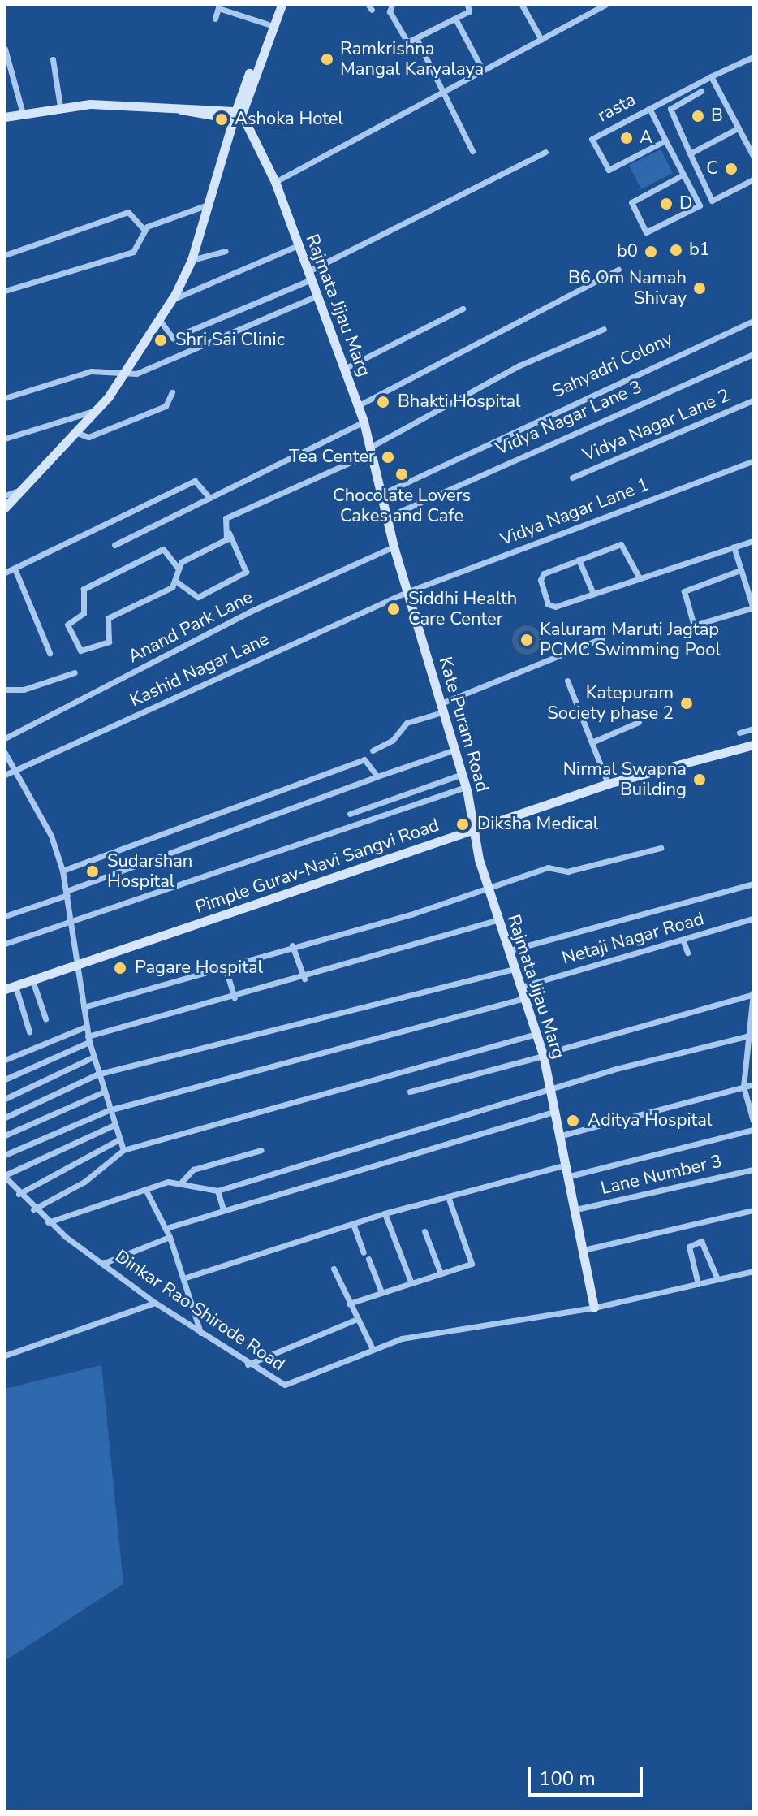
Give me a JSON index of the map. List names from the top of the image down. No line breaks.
{"streets":{"street":["rasta","Rajmata Jijau Marg","Sahyadri Colony","Vidya Nagar Lane 3","Vidya Nagar Lane 2","Vidya Nagar Lane 1","Anand Park Lane","Kashid Nagar Lane","Kate Puram Road","Pimple Gurav-Navi Sangvi Road","Netaji Nagar Road","Lane Number 3","Dinkar Rao Shirode Road"]},"crossings":[["Rajmata Jijau Marg","Sahyadri Colony"],["Rajmata Jijau Marg","Vidya Nagar Lane 1"],["Rajmata Jijau Marg","Anand Park Lane"],["Rajmata Jijau Marg","Kashid Nagar Lane"],["Rajmata Jijau Marg","Kate Puram Road"],["Rajmata Jijau Marg","Pimple Gurav-Navi Sangvi Road"],["Rajmata Jijau Marg","Netaji Nagar Road"],["Rajmata Jijau Marg","Lane Number 3"],["Rajmata Jijau Marg","Dinkar Rao Shirode Road"],["Vidya Nagar Lane 1","Kashid Nagar Lane"],["Vidya Nagar Lane 1","Kate Puram Road"],["Kashid Nagar Lane","Kate Puram Road"],["Kate Puram Road","Pimple Gurav-Navi Sangvi Road"]],"places":["Ramkrishna Mangal Karyalaya","B","Ashoka Hotel","A","C","D","b1","b0","B6 Om Namah Shivay","Shri Sai Clinic","Bhakti Hospital","Tea Center","Chocolate Lovers Cakes and Cafe","Siddhi Health Care Center","Kaluram Maruti Jagtap PCMC Swimming Pool","Katepuram Society phase 2","Nirmal Swapna Building","Diksha Medical","Sudarshan Hospital","Pagare Hospital","Aditya Hospital"],"scale_bar":"100 m"}
